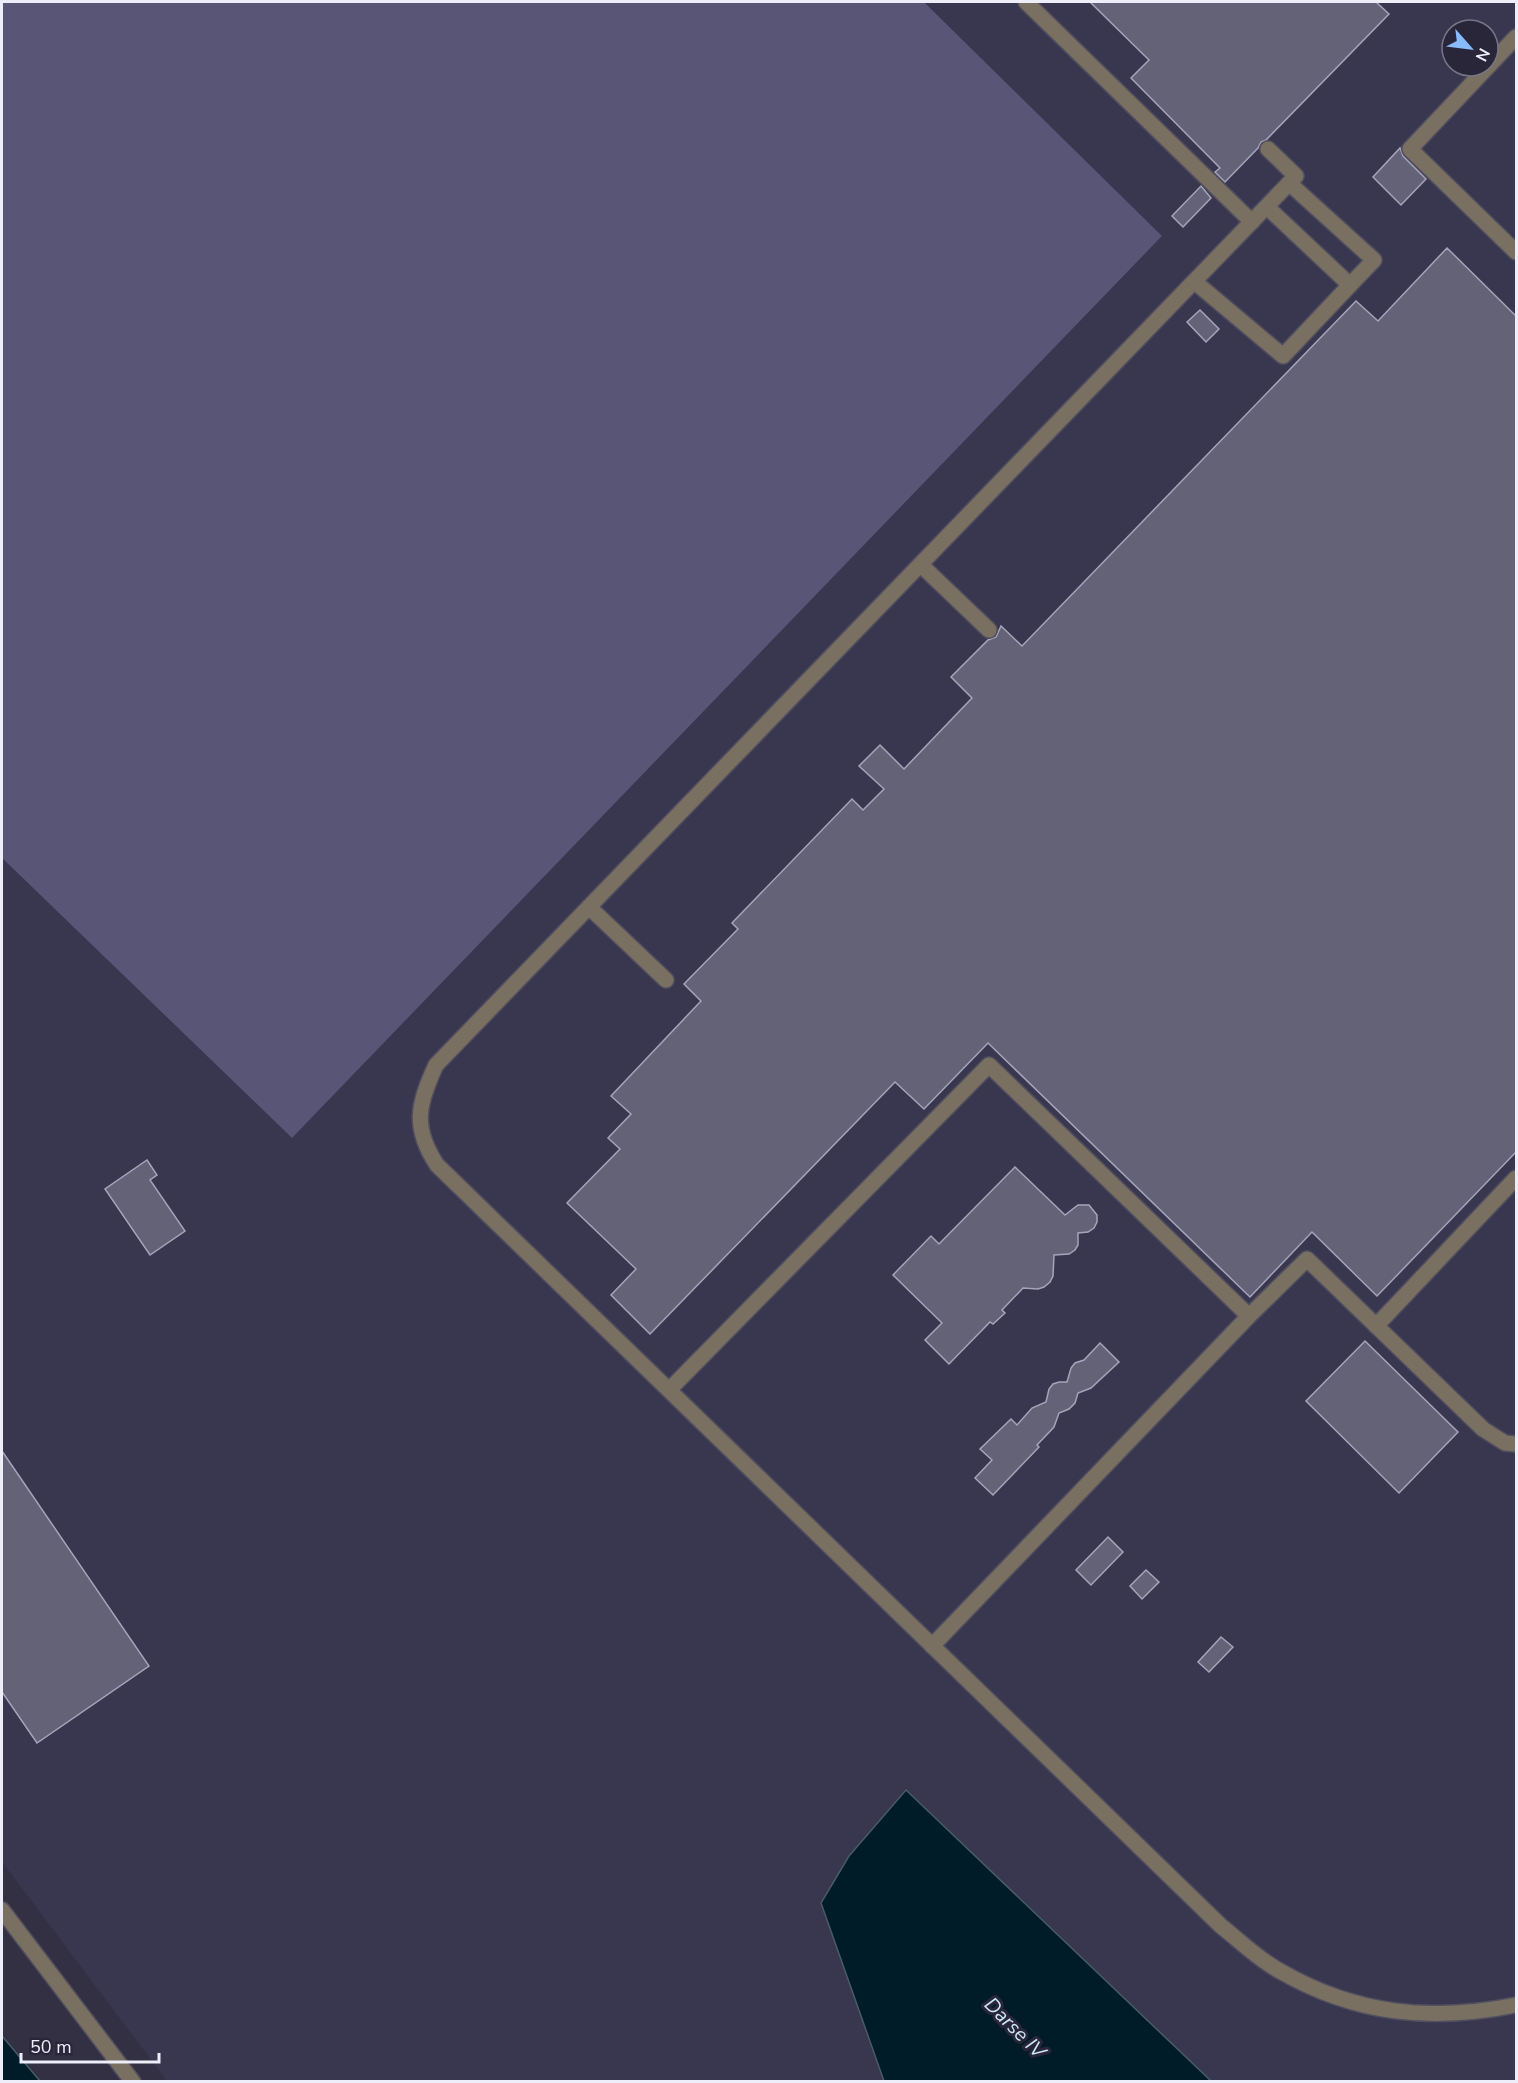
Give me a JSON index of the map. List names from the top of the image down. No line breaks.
{"water":["Darse IV"],"scale_bar":"50 m","north":"bottom right"}
